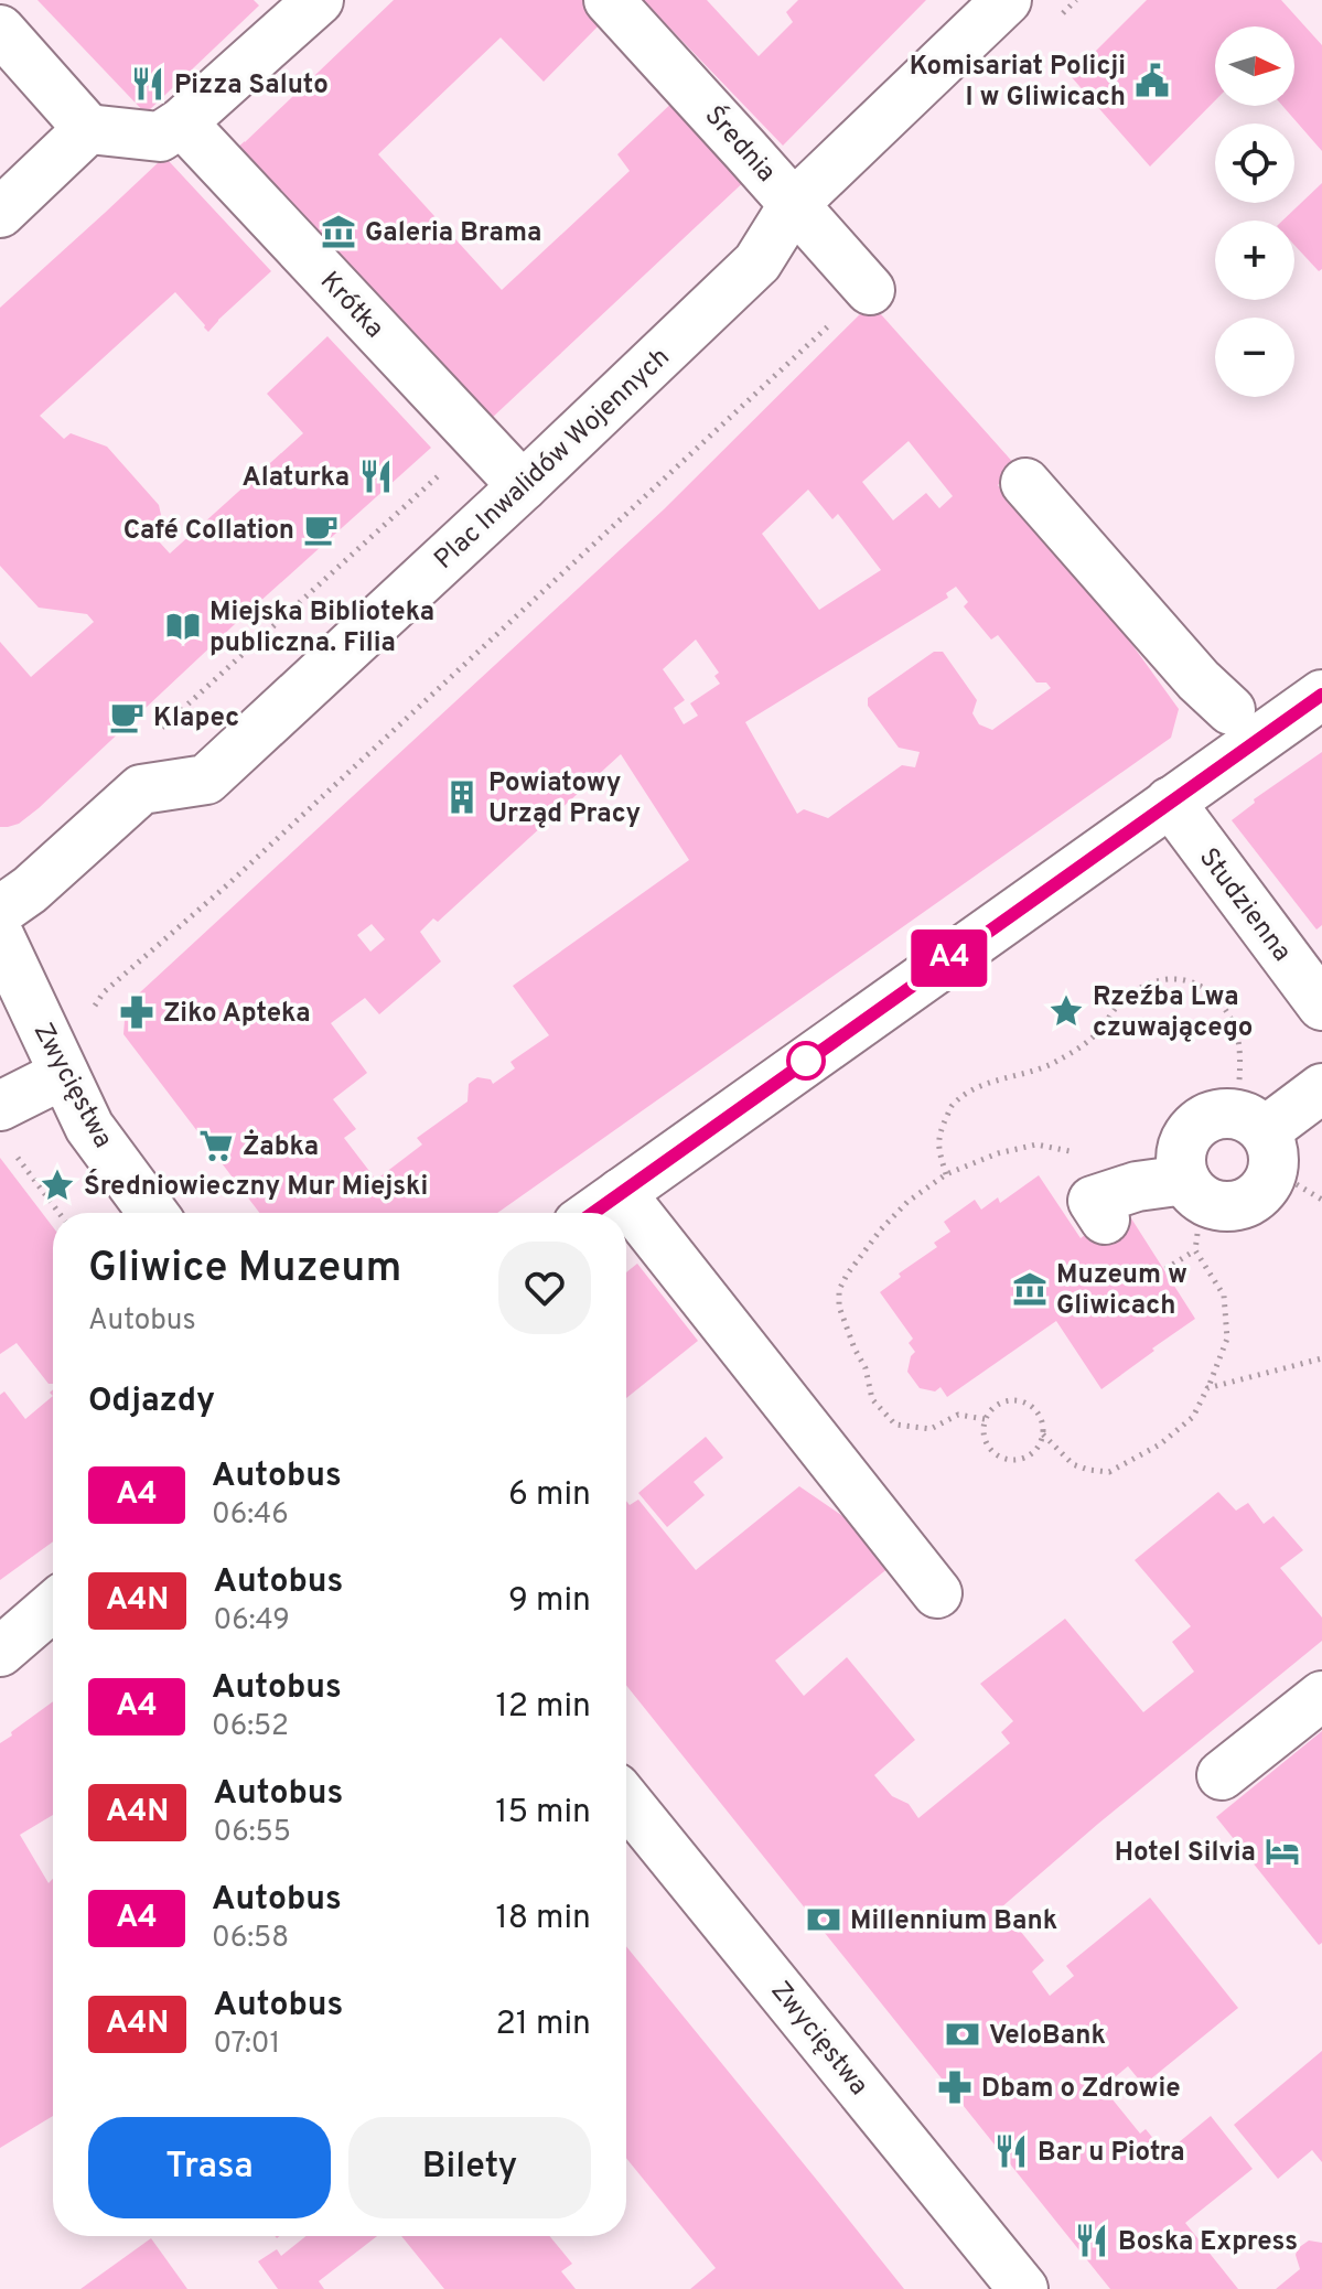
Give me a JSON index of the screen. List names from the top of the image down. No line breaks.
{"streets":{"street":["Średnia","Krótka","Plac Inwalidów Wojennych","Studzienna","Zwycięstwa"]},"crossings":[["Średnia","Plac Inwalidów Wojennych"],["Krótka","Plac Inwalidów Wojennych"]],"places":{"public building":["Komisariat Policji I w Gliwicach"],"restaurant":["Pizza Saluto","Alaturka","Bar u Piotra","Boska Express"],"museum":["Galeria Brama","Muzeum w Gliwicach"],"cafe":["Café Collation","Klapec"],"library":["Miejska Biblioteka publiczna. Filia"],"building":["Powiatowy Urząd Pracy"],"place":["Rzeźba Lwa czuwającego","Średniowieczny Mur Miejski"],"pharmacy":["Ziko Apteka","Dbam o Zdrowie"],"supermarket":["Żabka"],"hotel":["Hotel Silvia"],"bank":["Millennium Bank","VeloBank"]},"lines":["bus line A4"],"north":"right","page":{"on_map":"A4","map_buttons":["+","−"],"heading":[["Gliwice Muzeum","Autobus"],"Odjazdy"],"list":[{"mark":"A4","name":"Autobus","note":"06:46","value":"6 min"},{"mark":"A4N","name":"Autobus","note":"06:49","value":"9 min"},{"mark":"A4","name":"Autobus","note":"06:52","value":"12 min"},{"mark":"A4N","name":"Autobus","note":"06:55","value":"15 min"},{"mark":"A4","name":"Autobus","note":"06:58","value":"18 min"},{"mark":"A4N","name":"Autobus","note":"07:01","value":"21 min"}],"buttons":["Trasa","Bilety"]}}
